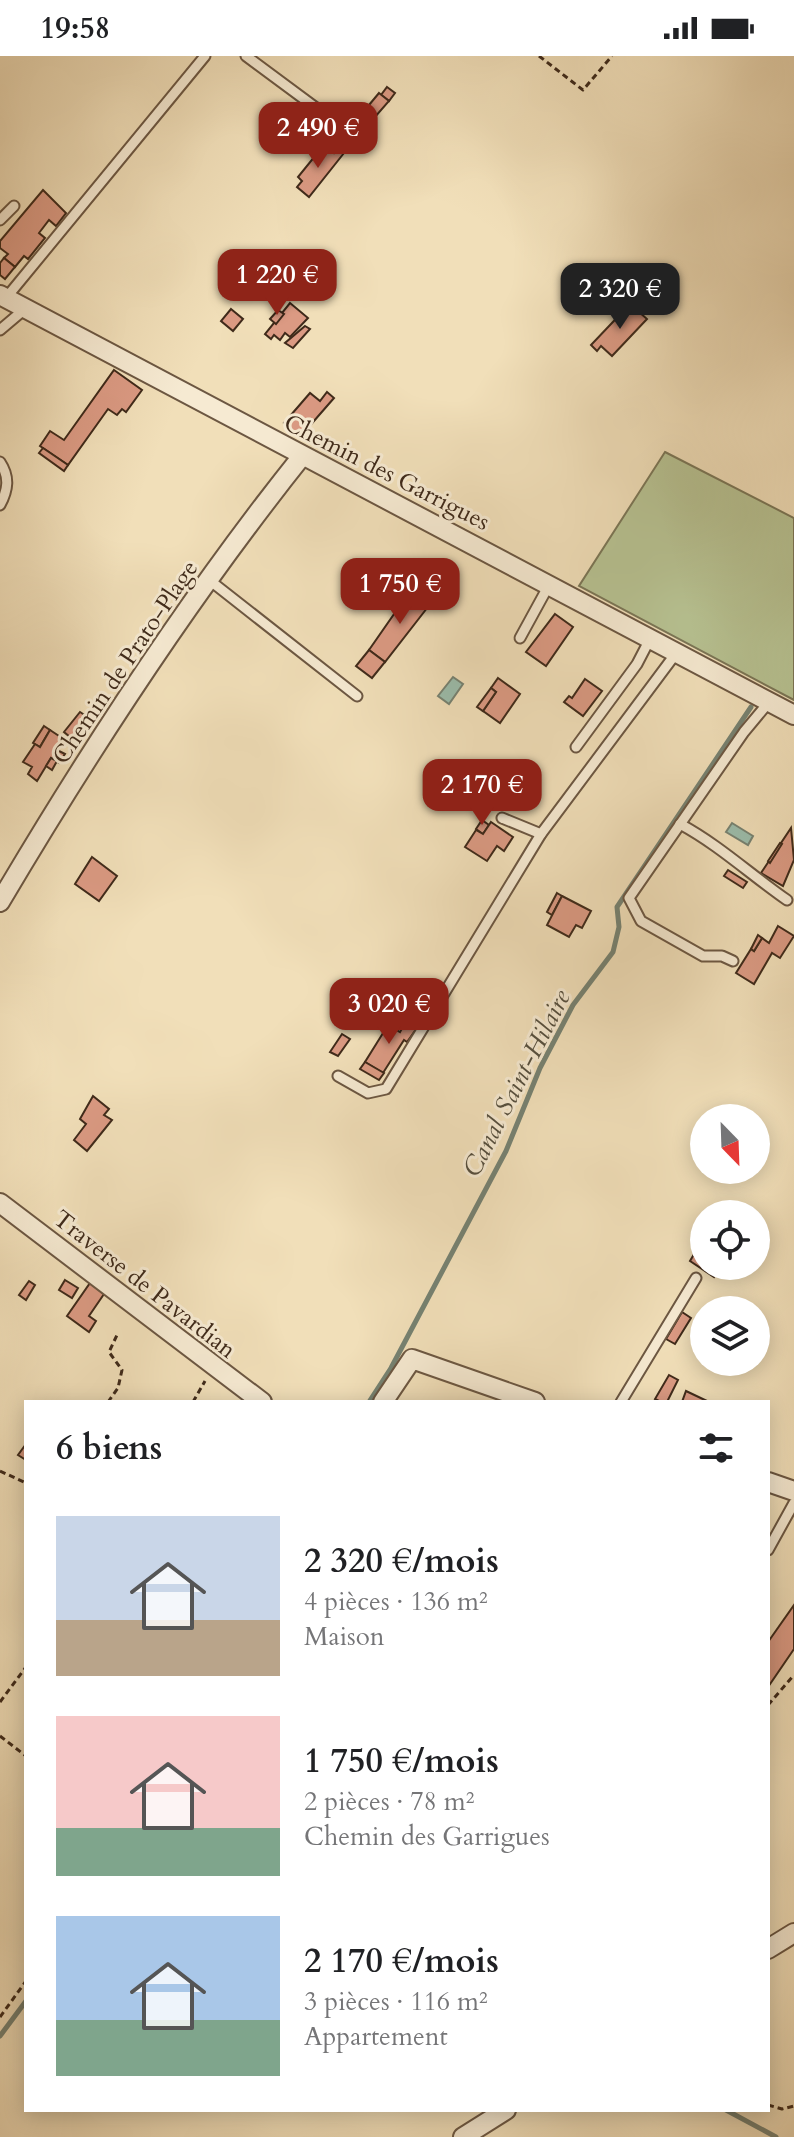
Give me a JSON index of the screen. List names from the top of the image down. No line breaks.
{"streets":{"street":["Chemin des Garrigues","Chemin de Prato-Plage","Traverse de Pavardian"]},"crossings":[["Chemin des Garrigues","Chemin de Prato-Plage"]],"water":["Canal Saint-Hilaire"],"north":"bottom right","page":{"status":"19:58","price":["2 490 €","1 220 €","2 320 €","1 750 €","2 170 €","3 020 €"],"heading":"6 biens","list":[{"name":"2 320 €/mois","note":"4 pièces · 136 m² · Maison"},{"name":"1 750 €/mois","note":"2 pièces · 78 m² · Chemin des Garrigues"},{"name":"2 170 €/mois","note":"3 pièces · 116 m² · Appartement"}]}}
